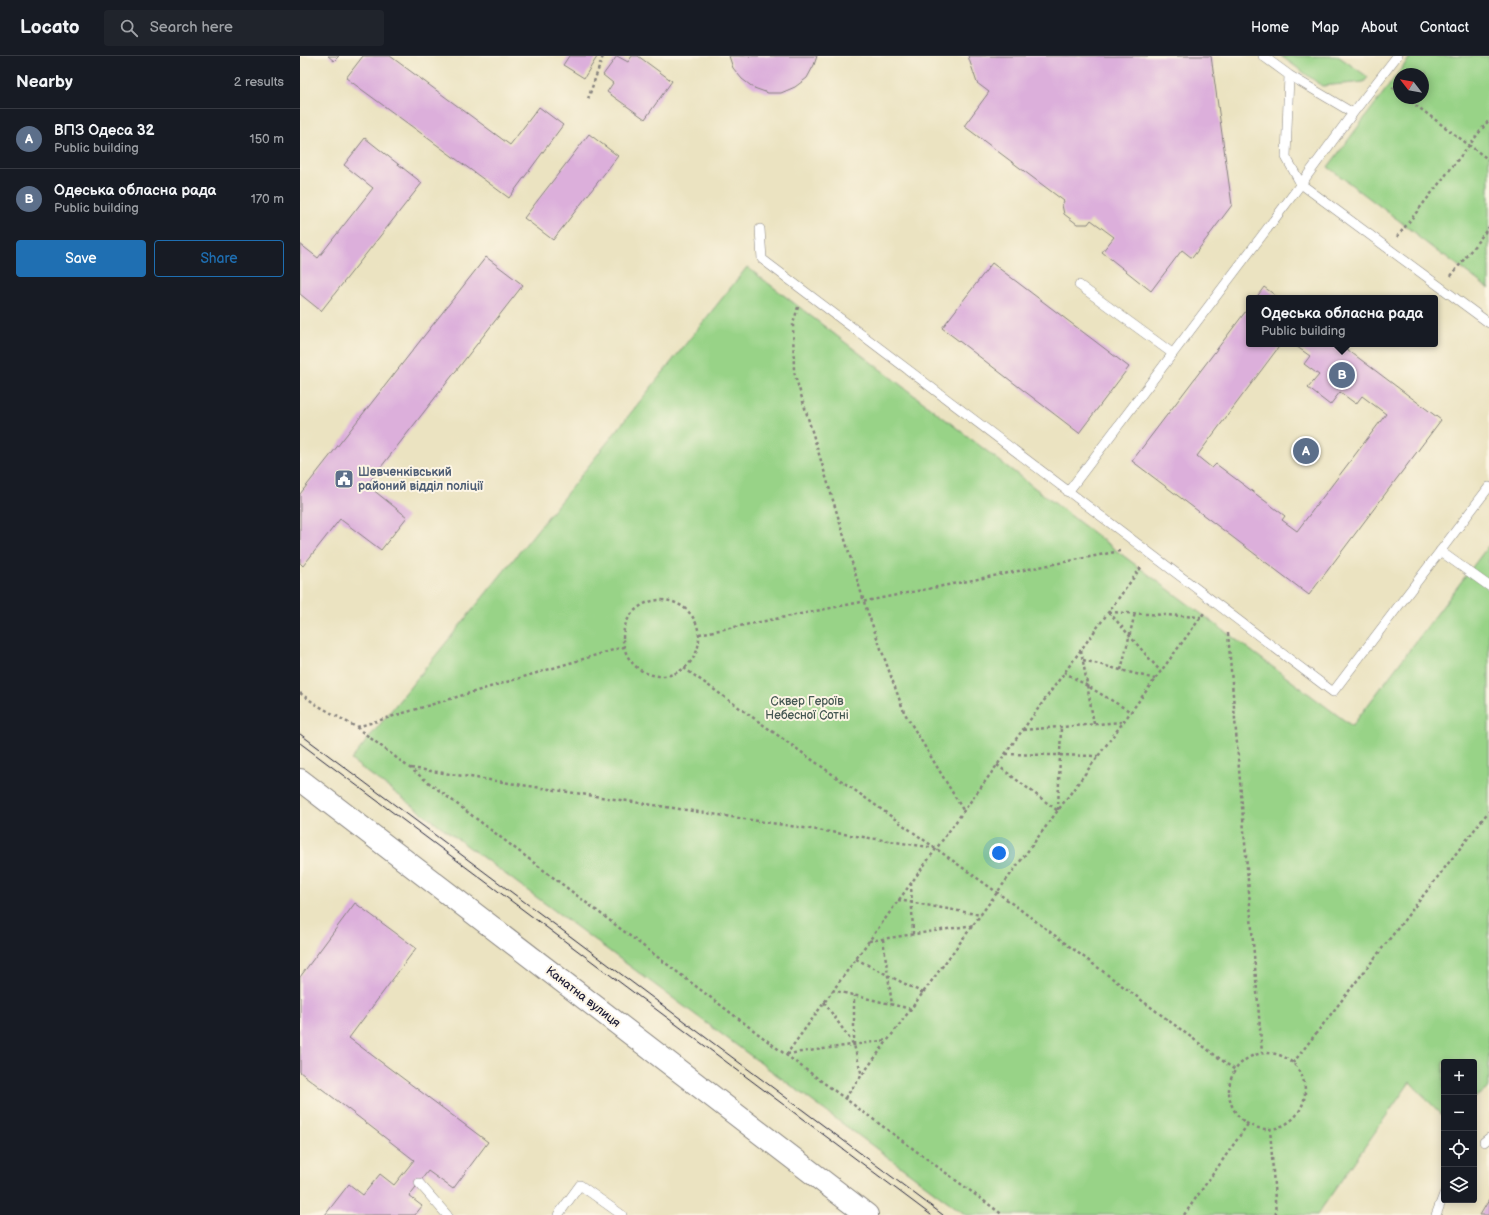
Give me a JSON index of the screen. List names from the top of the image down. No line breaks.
{"streets":{"main road":["Канатна вулиця"]},"parks":["Сквер Героїв Небесної Сотні"],"places":{"public building":["Шевченківський районий відділ поліції"]},"north":"top left","page":{"header":"Locato","search":"Search here","nav":["Home","Map","About","Contact"],"heading":["Nearby","2 results"],"list":[{"mark":"A","name":"ВПЗ Одеса 32","note":"Public building","value":"150 m"},{"mark":"B","name":"Одеська обласна рада","note":"Public building","value":"170 m"}],"buttons":["Save","Share"],"popup":["Одеська обласна рада","Public building"],"pins":["B","A"],"map_buttons":["+","−"]}}
